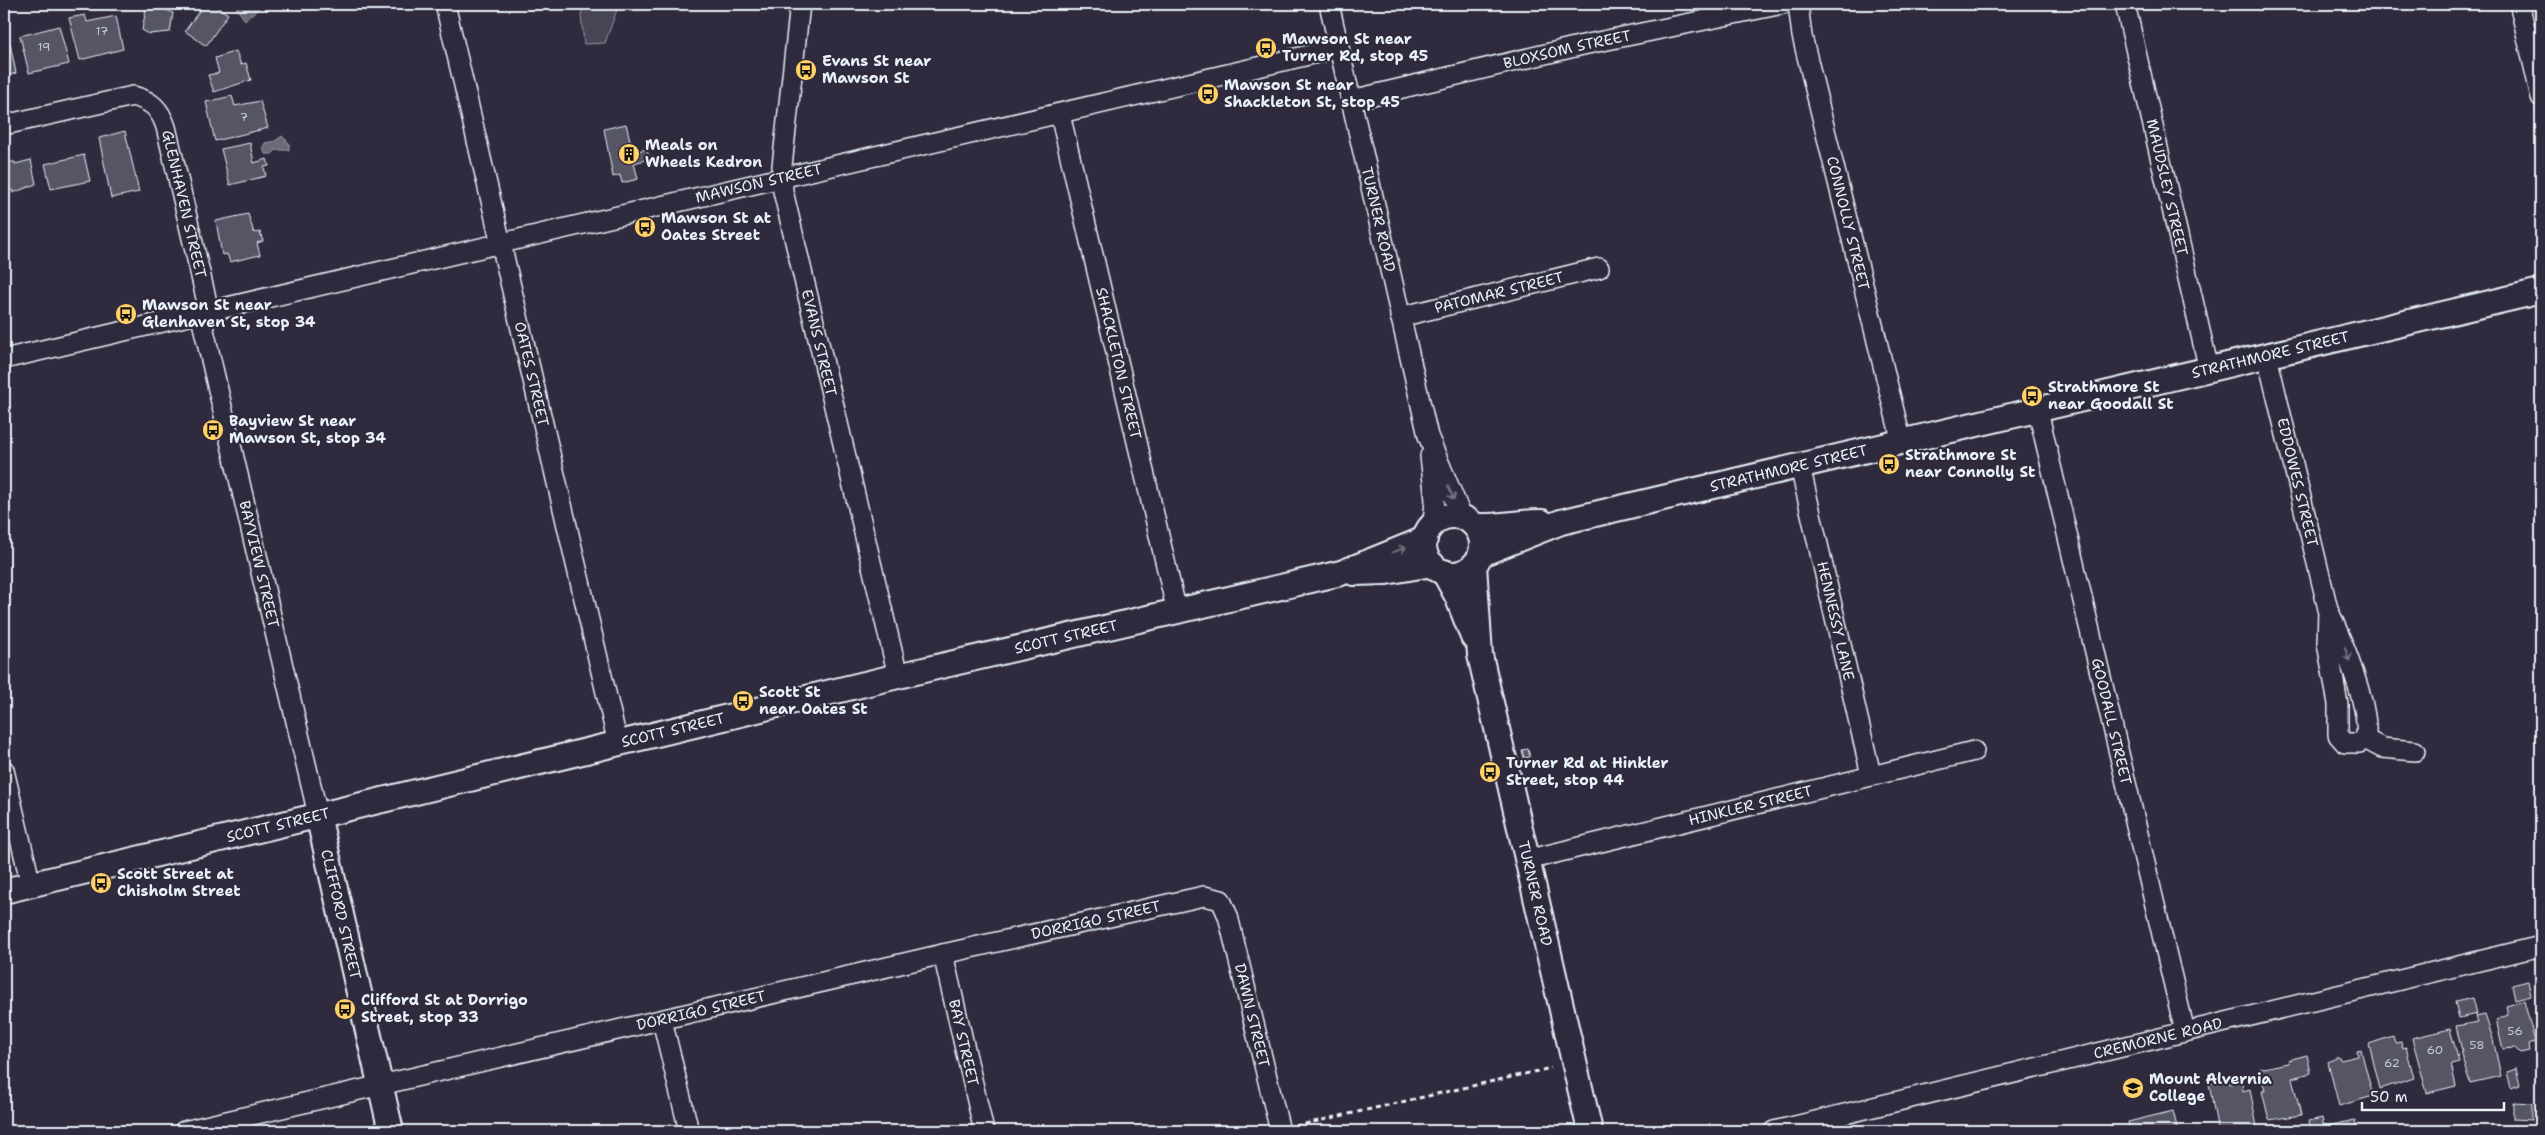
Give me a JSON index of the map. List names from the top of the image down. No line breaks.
{"streets":{"street":["BLOXSOM STREET","MAWSON STREET","MAUDSLEY STREET","GLENHAVEN STREET","TURNER ROAD","CONNOLLY STREET","PATOMAR STREET","EVANS STREET","STRATHMORE STREET","SHACKLETON STREET","OATES STREET","EDDOWES STREET","BAYVIEW STREET","HENNESSY LANE","SCOTT STREET","GOODALL STREET","HINKLER STREET","CLIFFORD STREET","DORRIGO STREET","DAWN STREET","CREMORNE ROAD","BAY STREET"]},"crossings":[["BLOXSOM STREET","TURNER ROAD"],["MAWSON STREET","GLENHAVEN STREET"],["MAWSON STREET","TURNER ROAD"],["MAWSON STREET","EVANS STREET"],["MAWSON STREET","SHACKLETON STREET"],["MAWSON STREET","OATES STREET"],["MAWSON STREET","BAYVIEW STREET"],["MAUDSLEY STREET","STRATHMORE STREET"],["GLENHAVEN STREET","BAYVIEW STREET"],["TURNER ROAD","PATOMAR STREET"],["TURNER ROAD","STRATHMORE STREET"],["TURNER ROAD","SCOTT STREET"],["TURNER ROAD","HINKLER STREET"],["CONNOLLY STREET","STRATHMORE STREET"],["EVANS STREET","SCOTT STREET"],["STRATHMORE STREET","EDDOWES STREET"],["STRATHMORE STREET","HENNESSY LANE"],["STRATHMORE STREET","SCOTT STREET"],["STRATHMORE STREET","GOODALL STREET"],["SHACKLETON STREET","SCOTT STREET"],["OATES STREET","SCOTT STREET"],["BAYVIEW STREET","SCOTT STREET"],["BAYVIEW STREET","CLIFFORD STREET"],["HENNESSY LANE","HINKLER STREET"],["SCOTT STREET","CLIFFORD STREET"],["GOODALL STREET","CREMORNE ROAD"],["CLIFFORD STREET","DORRIGO STREET"],["DORRIGO STREET","DAWN STREET"],["DORRIGO STREET","BAY STREET"]],"places":{"bus stop":["Mawson St near Turner Rd, stop 45","Evans St near Mawson St","Mawson St near Shackleton St, stop 45","Mawson St at Oates Street","Mawson St near Glenhaven St, stop 34","Strathmore St near Goodall St","Bayview St near Mawson St, stop 34","Strathmore St near Connolly St","Scott St near Oates St","Turner Rd at Hinkler Street, stop 44","Scott Street at Chisholm Street","Clifford St at Dorrigo Street, stop 33"],"building":["Meals on Wheels Kedron"],"school or university":["Mount Alvernia College"]},"house_numbers":["17","19","7","56","58","60","62"],"scale_bar":"50 m"}
